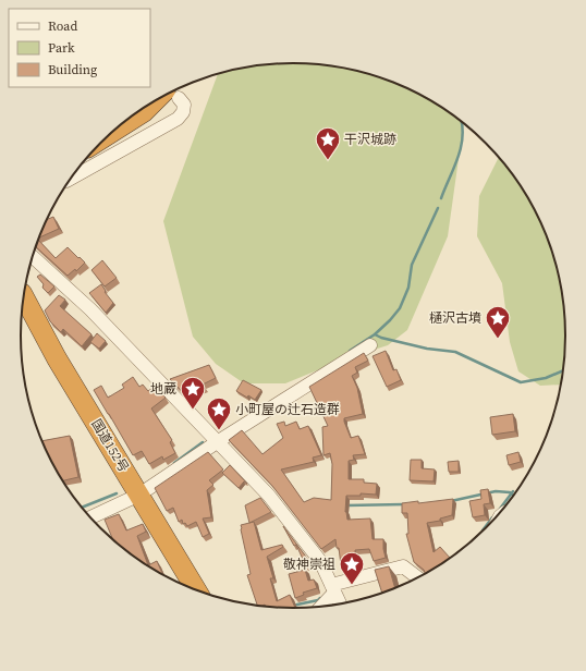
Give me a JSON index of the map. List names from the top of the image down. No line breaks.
{"streets":{"highway":["国道152号"]},"places":{"place":["干沢城跡","樋沢古墳","地蔵","小町屋の辻石造群","敬神崇祖"]},"legend":["Road","Park","Building"]}
